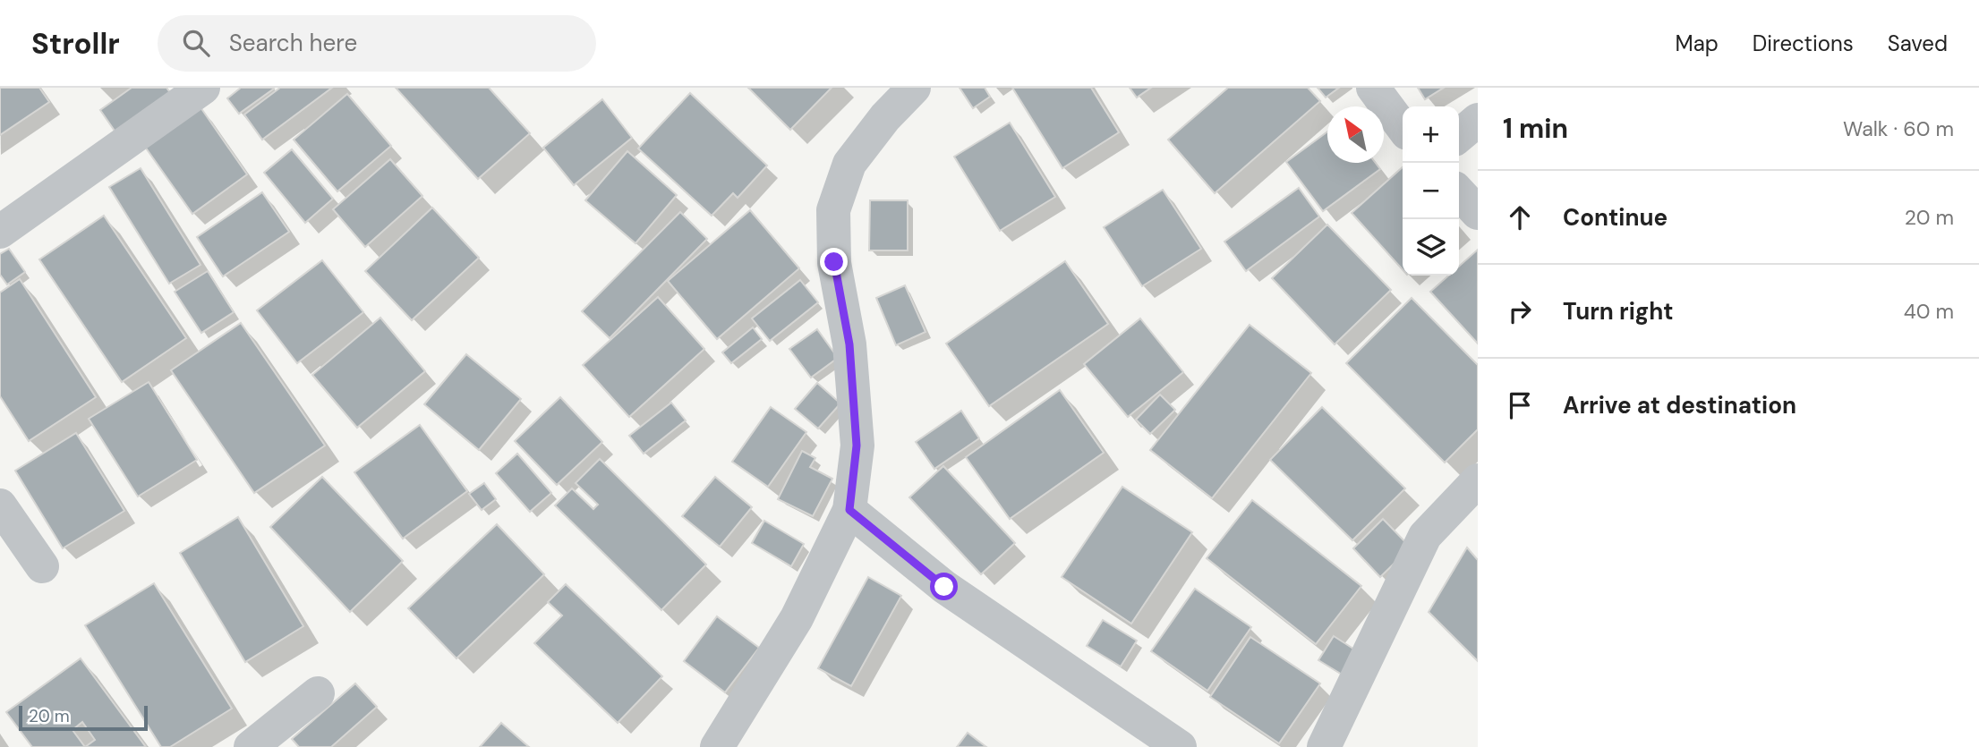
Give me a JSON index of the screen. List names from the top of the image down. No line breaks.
{"scale_bar":"20 m","north":"top left","page":{"header":"Strollr","search":"Search here","nav":["Map","Directions","Saved"],"heading":["1 min","Walk · 60 m"],"map_buttons":["+","−"],"list":[["Continue","20 m"],["Turn right","40 m"],"Arrive at destination"],"scale":"20 m"}}
